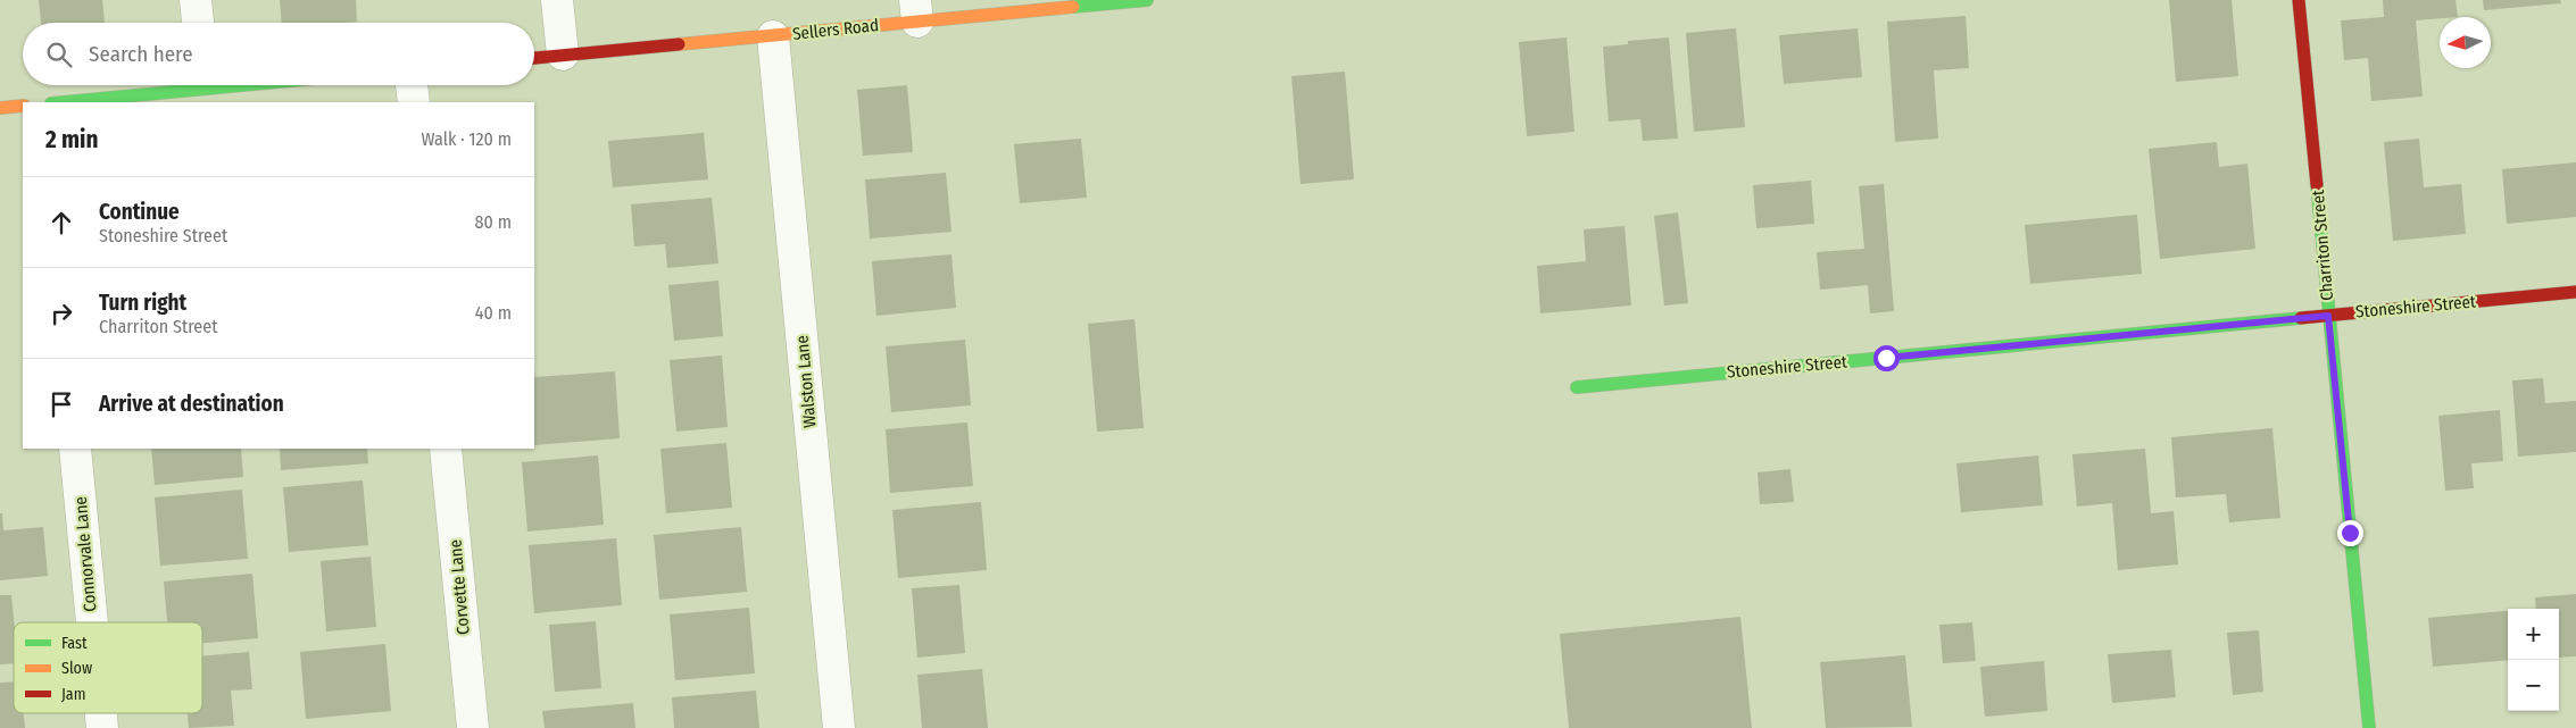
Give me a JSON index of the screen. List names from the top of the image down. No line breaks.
{"streets":{"street":["Sellers Road","Charriton Street","Stoneshire Street","Walston Lane","Connorvale Lane","Corvette Lane"]},"crossings":[["Sellers Road","Walston Lane"],["Charriton Street","Stoneshire Street"]],"legend":["Fast","Slow","Jam"],"north":"left","page":{"search":"Search here","heading":["2 min","Walk · 120 m"],"list":[["Continue","Stoneshire Street","80 m"],["Turn right","Charriton Street","40 m"],"Arrive at destination"],"map_buttons":["+","−"]}}
